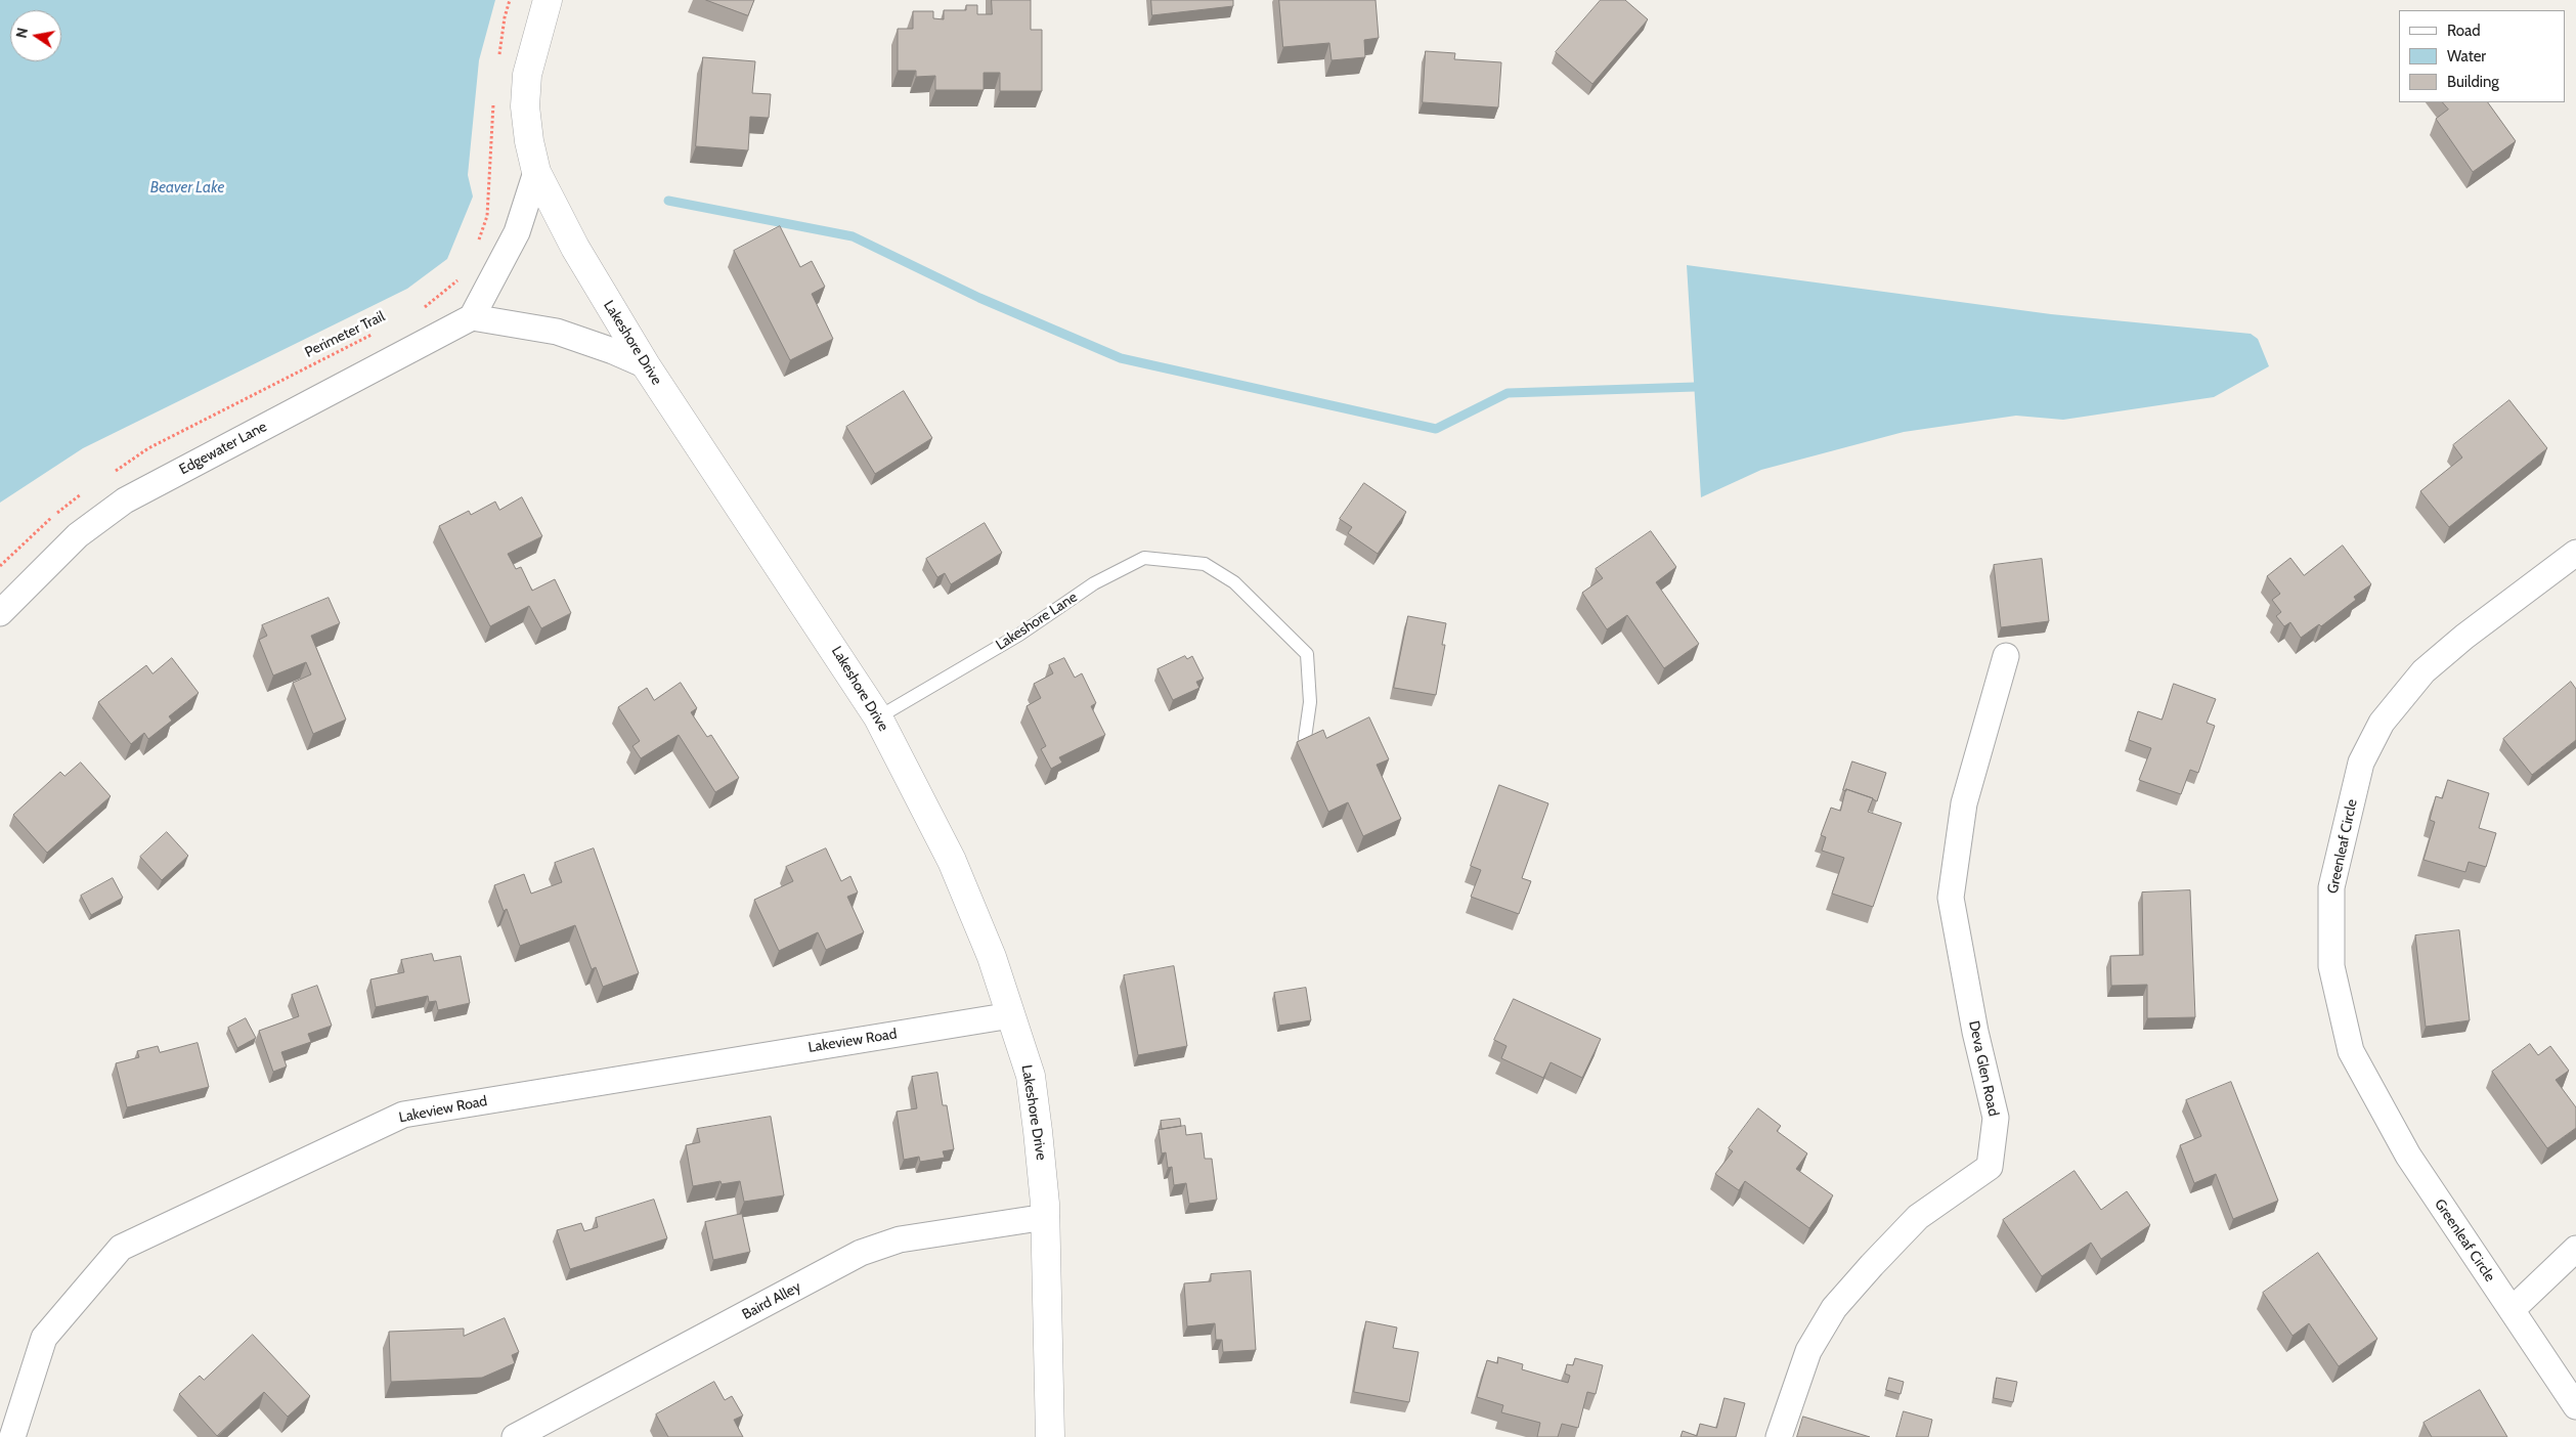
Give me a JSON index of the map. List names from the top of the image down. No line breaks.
{"streets":{"street":["Lakeshore Drive","Edgewater Lane","Greenleaf Circle","Lakeview Road","Deva Glen Road","Baird Alley"],"lane":["Lakeshore Lane"],"path":["Perimeter Trail"]},"crossings":[["Lakeshore Drive","Lakeshore Lane"],["Lakeshore Drive","Lakeview Road"],["Lakeshore Drive","Baird Alley"]],"water":["Beaver Lake"],"legend":["Road","Water","Building"],"north":"left"}
